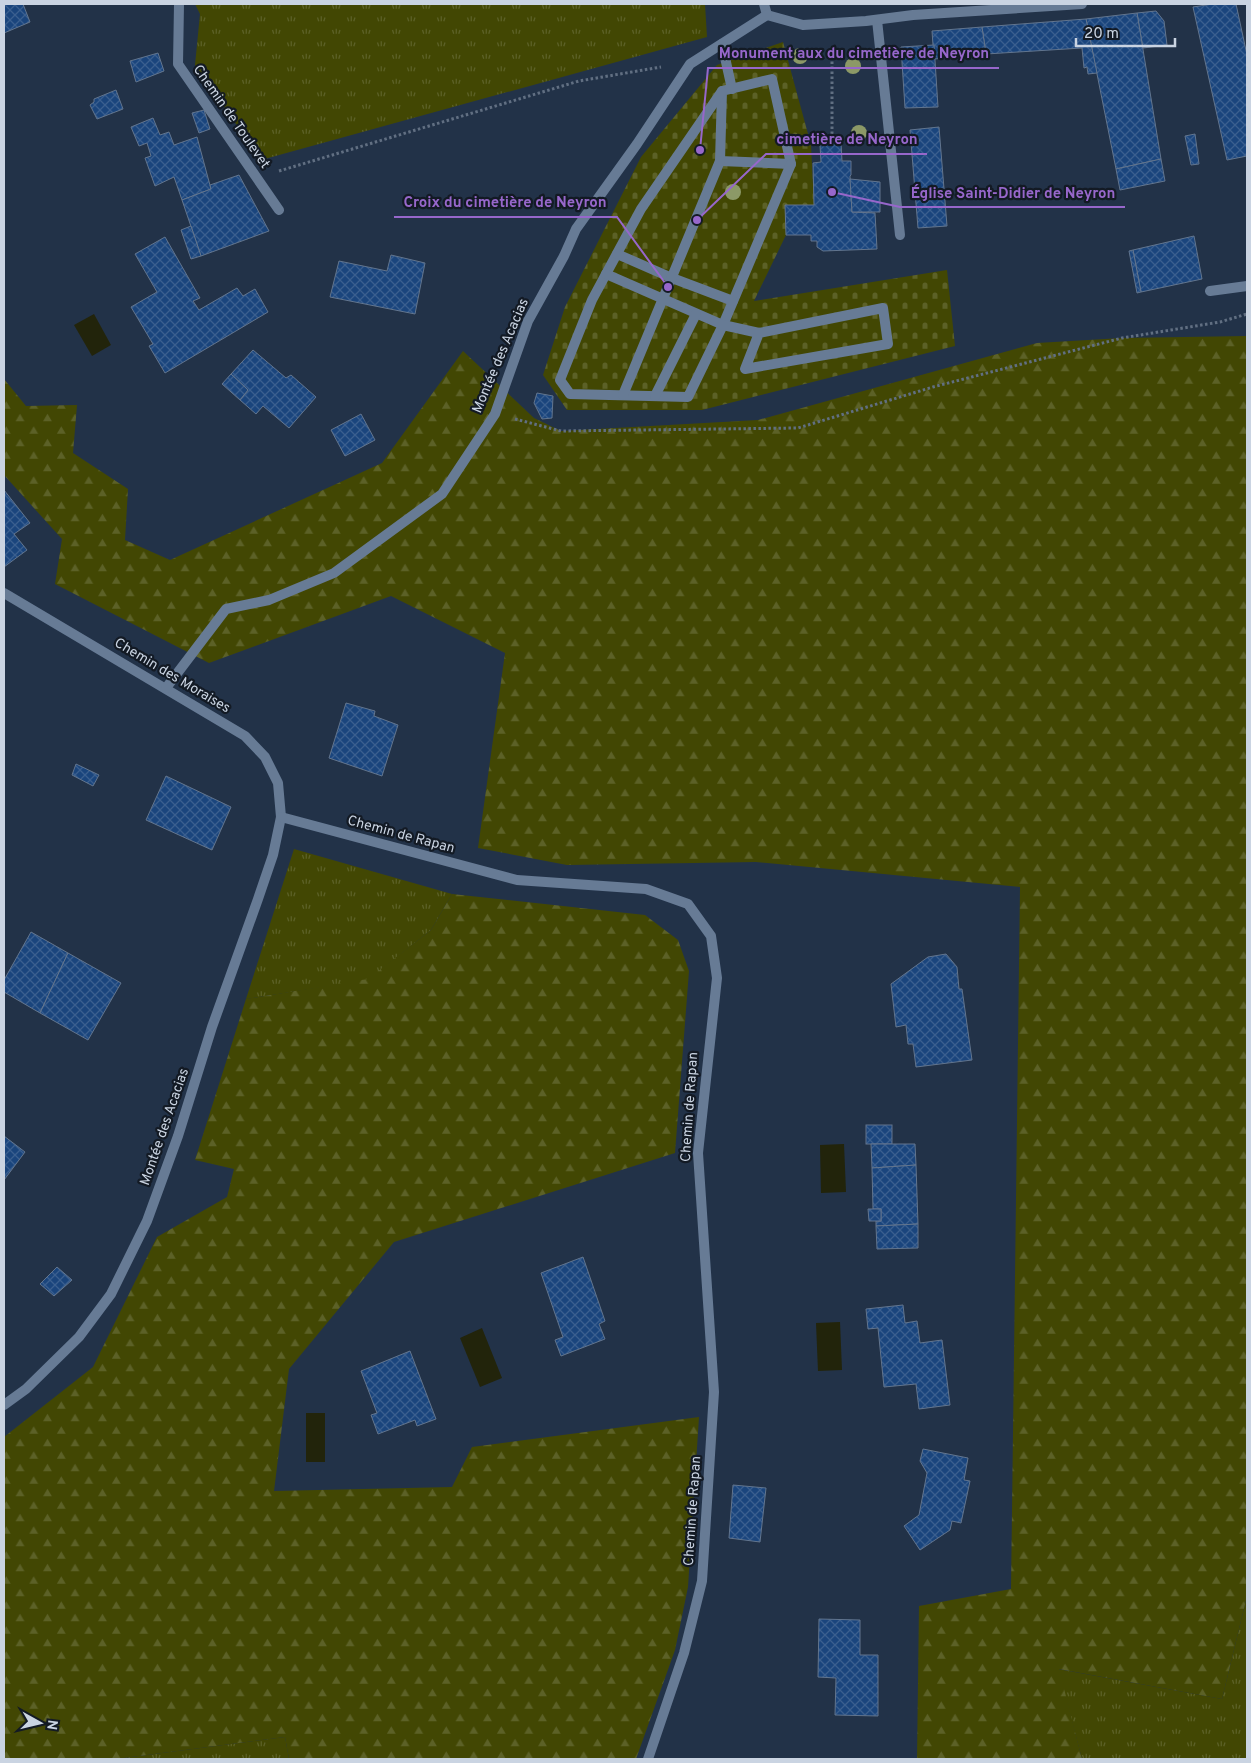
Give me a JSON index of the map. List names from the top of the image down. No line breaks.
{"streets":{"street":["Chemin de Toulevet","Montée des Acacias","Chemin des Moraises","Chemin de Rapan"]},"crossings":[["Montée des Acacias","Chemin des Moraises"],["Montée des Acacias","Chemin de Rapan"],["Chemin des Moraises","Chemin de Rapan"]],"places":["Monument aux du cimetière de Neyron","Église Saint-Didier de Neyron","cimetière de Neyron","Croix du cimetière de Neyron"],"scale_bar":"20 m","north":"right"}
